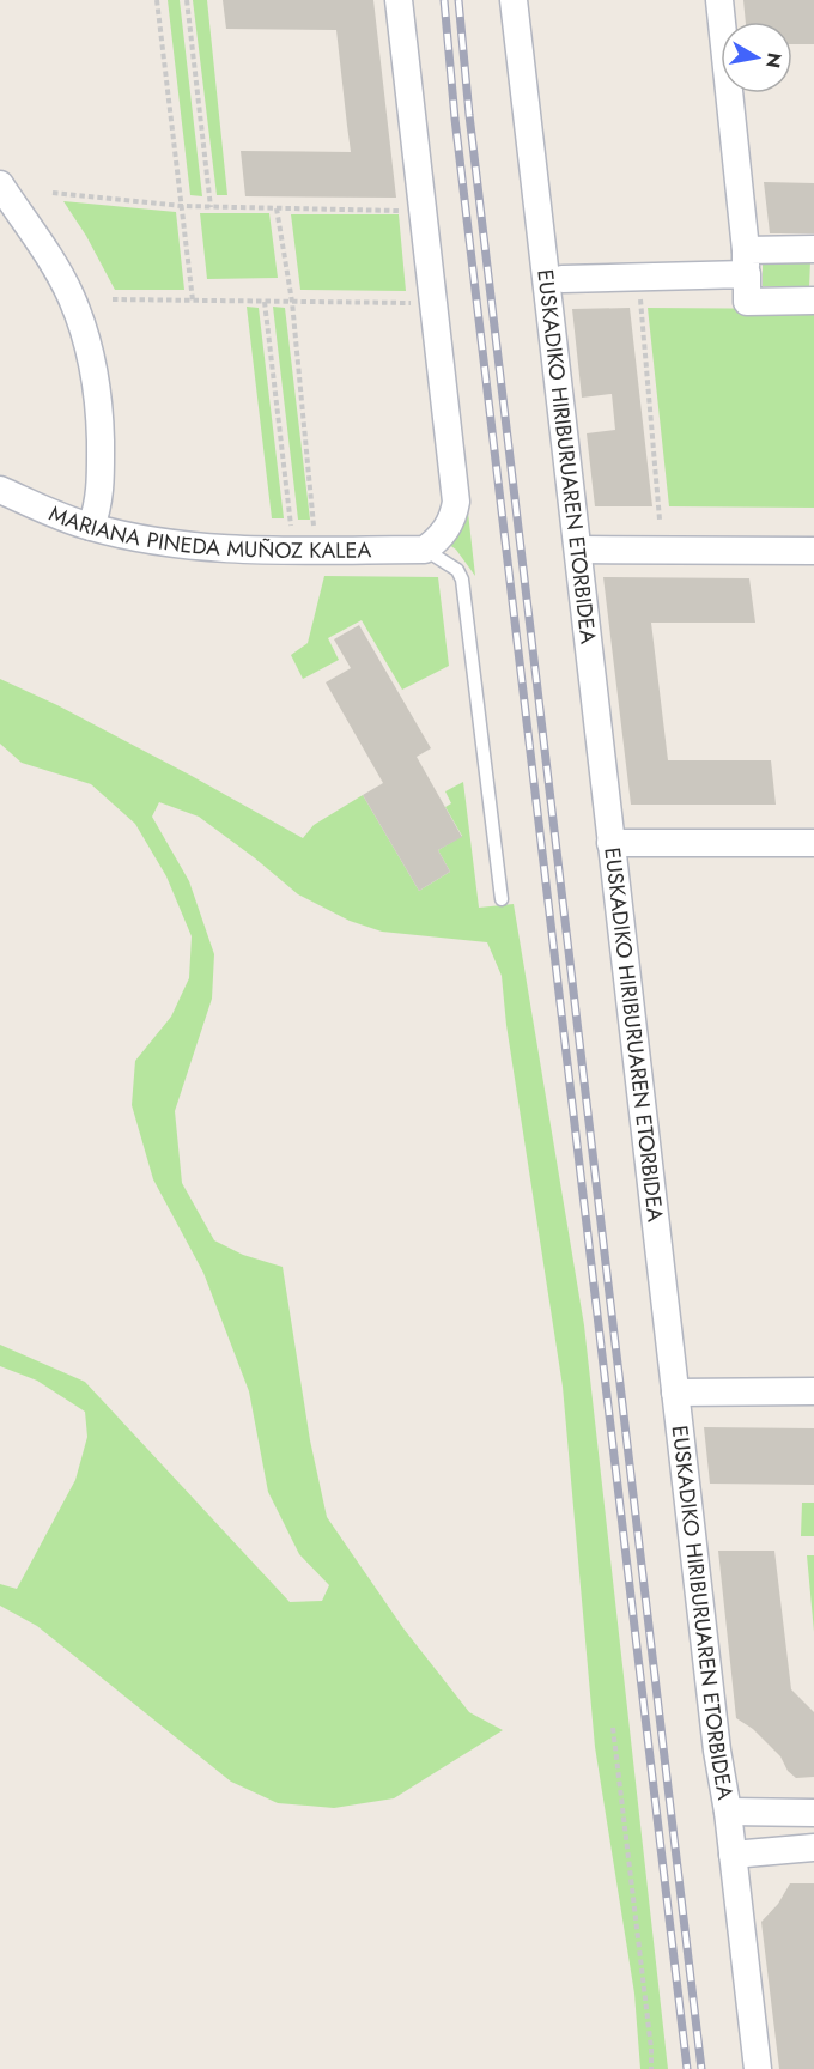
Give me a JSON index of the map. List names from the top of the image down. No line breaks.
{"streets":{"street":["EUSKADIKO HIRIBURUAREN ETORBIDEA","MARIANA PINEDA MUÑOZ KALEA"]},"north":"right"}
